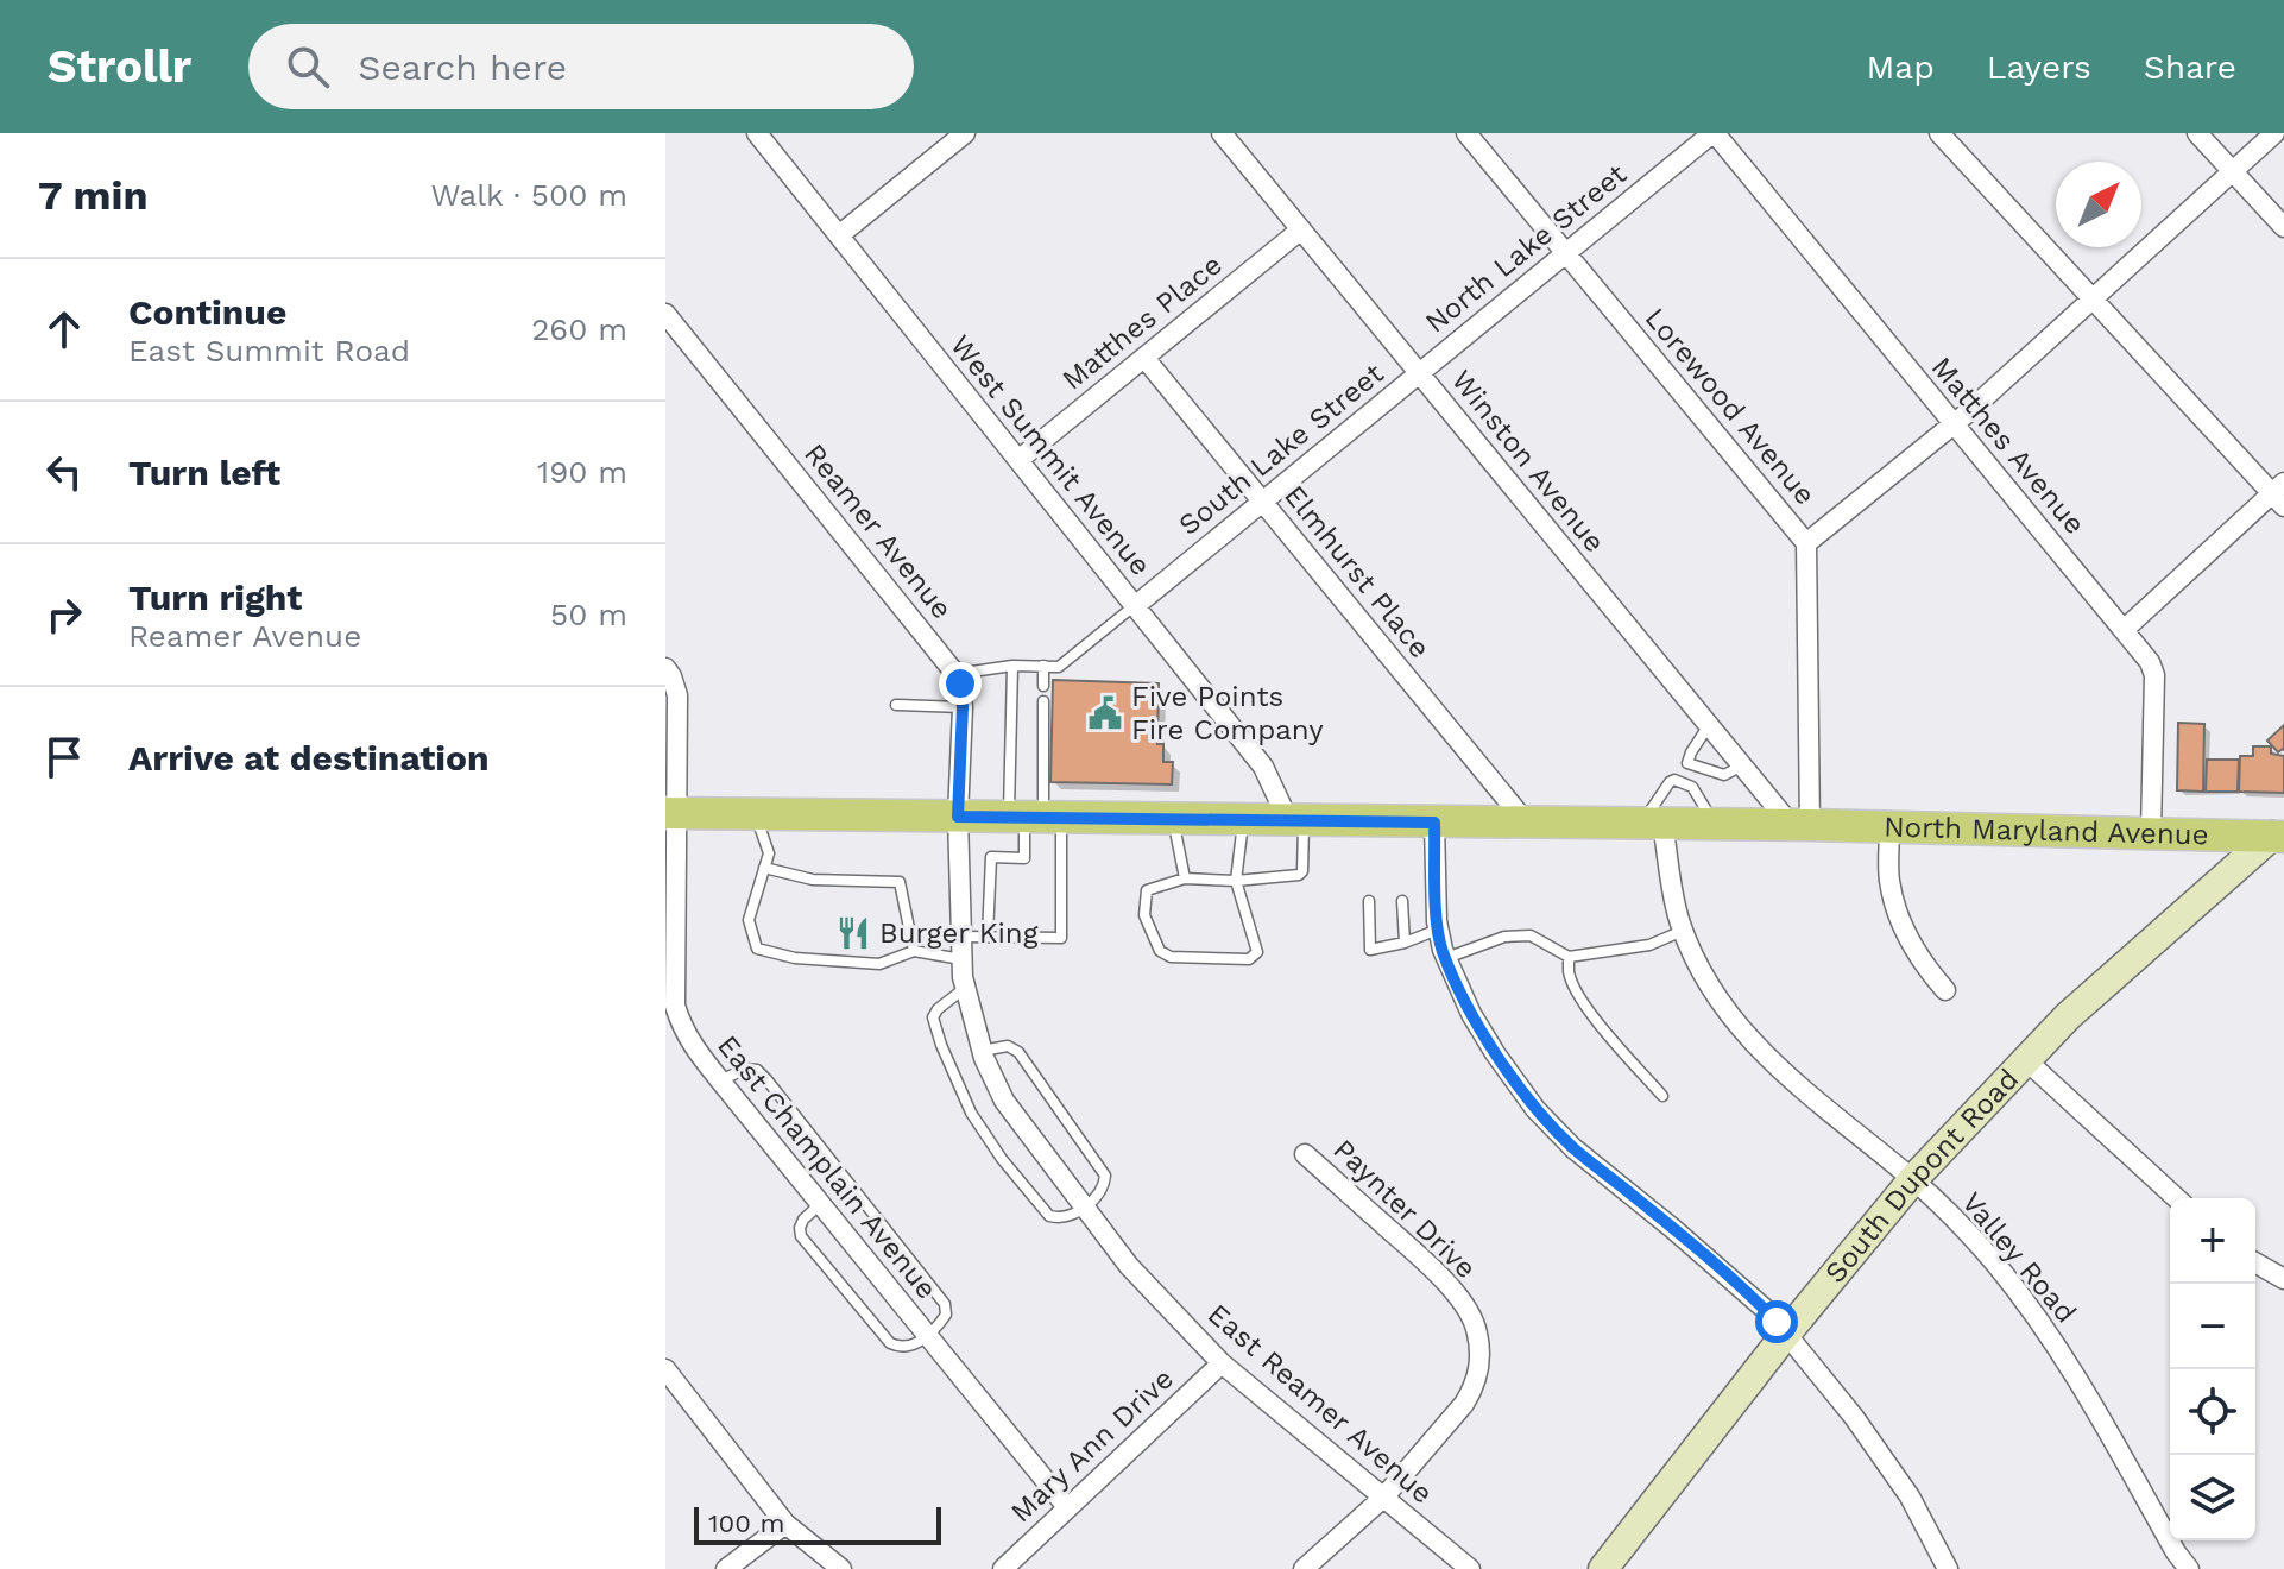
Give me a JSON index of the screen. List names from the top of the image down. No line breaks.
{"streets":{"main road":["North Maryland Avenue"],"street":["North Lake Street","Matthes Place","Lorewood Avenue","Matthes Avenue","South Lake Street","West Summit Avenue","Winston Avenue","Reamer Avenue","Elmhurst Place","East Champlain Avenue","South Dupont Road","Paynter Drive","Valley Road","East Reamer Avenue","Mary Ann Drive"]},"crossings":[["North Lake Street","Lorewood Avenue"],["North Lake Street","Matthes Avenue"],["North Lake Street","South Lake Street"],["North Lake Street","Winston Avenue"],["Matthes Place","West Summit Avenue"],["Matthes Place","Winston Avenue"],["Matthes Place","Elmhurst Place"],["Lorewood Avenue","Winston Avenue"],["Lorewood Avenue","North Maryland Avenue"],["Matthes Avenue","North Maryland Avenue"],["South Lake Street","West Summit Avenue"],["South Lake Street","Winston Avenue"],["South Lake Street","Elmhurst Place"],["West Summit Avenue","North Maryland Avenue"],["Winston Avenue","North Maryland Avenue"],["Reamer Avenue","North Maryland Avenue"],["Reamer Avenue","East Reamer Avenue"],["Elmhurst Place","North Maryland Avenue"],["North Maryland Avenue","East Champlain Avenue"],["North Maryland Avenue","South Dupont Road"],["North Maryland Avenue","Valley Road"],["North Maryland Avenue","East Reamer Avenue"],["East Champlain Avenue","Mary Ann Drive"],["South Dupont Road","Valley Road"],["Paynter Drive","East Reamer Avenue"],["East Reamer Avenue","Mary Ann Drive"]],"places":{"public building":["Five Points Fire Company"],"restaurant":["Burger King"]},"scale_bar":"100 m","north":"top right","page":{"header":"Strollr","search":"Search here","nav":["Map","Layers","Share"],"heading":["7 min","Walk · 500 m"],"list":[["Continue","East Summit Road","260 m"],["Turn left","190 m"],["Turn right","Reamer Avenue","50 m"],"Arrive at destination"],"map_buttons":["+","−"],"scale":"100 m"}}
